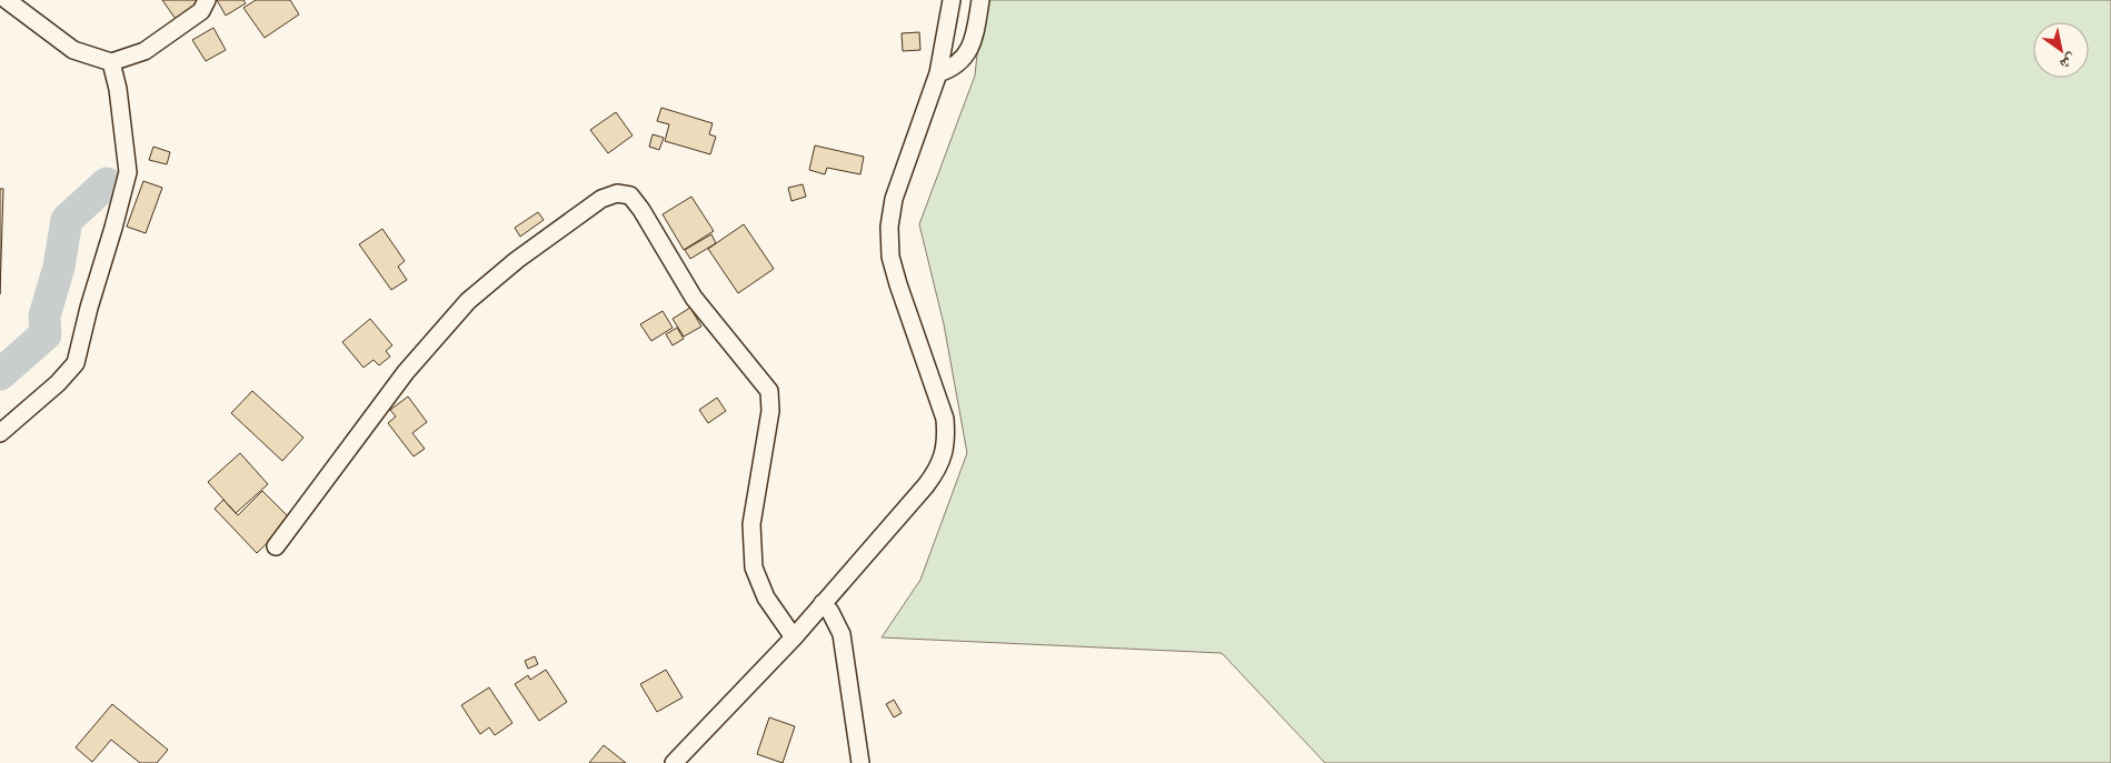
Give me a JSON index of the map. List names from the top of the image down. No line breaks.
{"north":"bottom right"}
